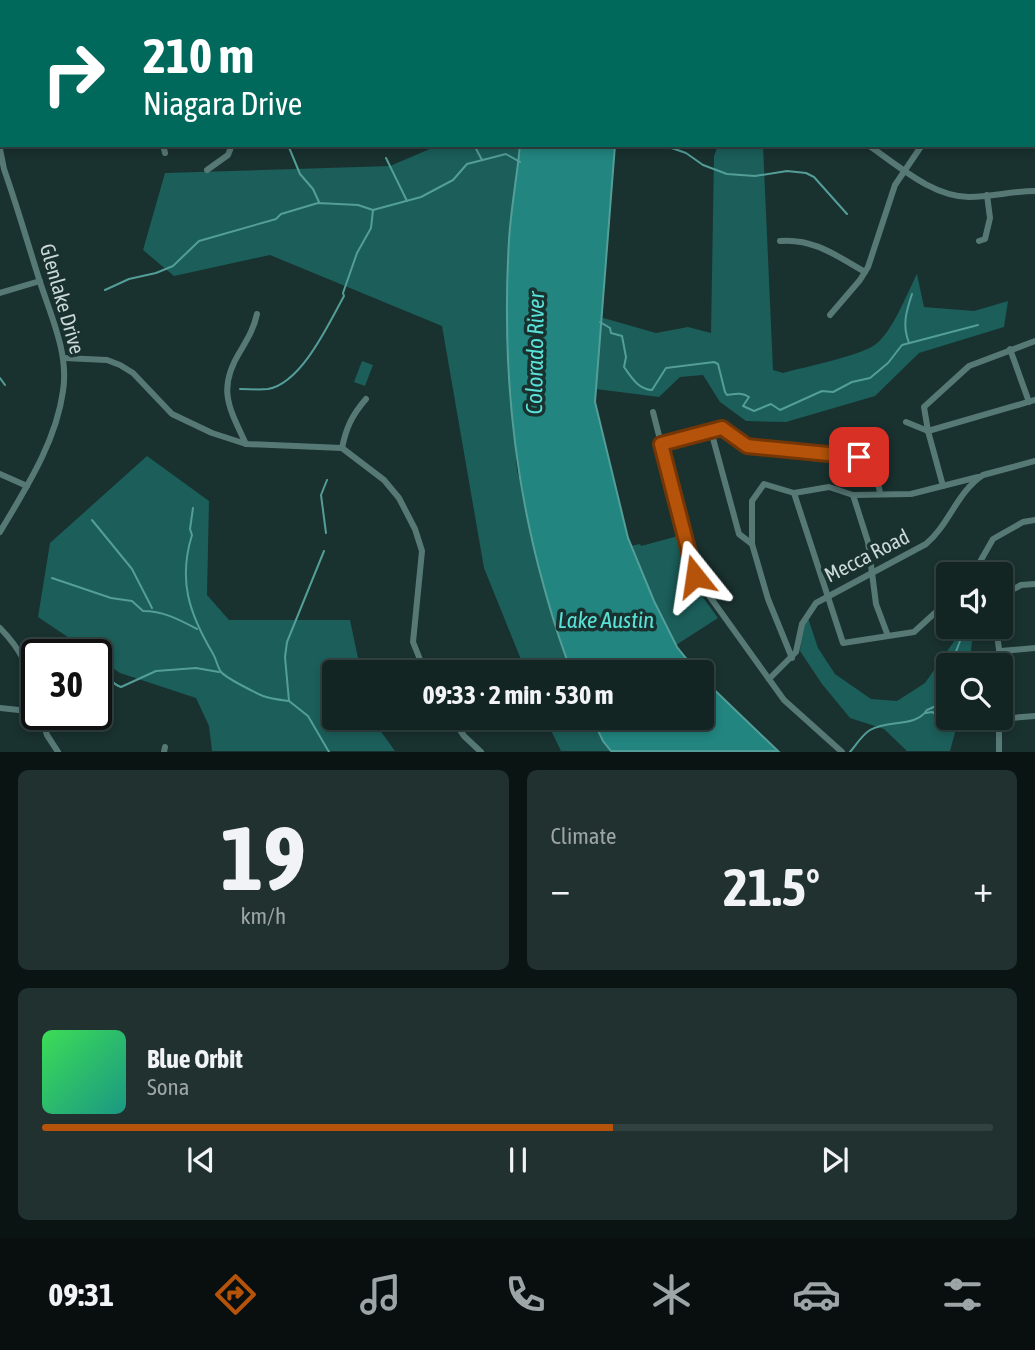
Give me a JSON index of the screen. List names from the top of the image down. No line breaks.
{"streets":{"street":["Glenlake Drive","Mecca Road"]},"water":["Colorado River","Lake Austin"],"page":{"turn":["210 m","Niagara Drive"],"limit":"30","trip":"09:33 · 2 min · 530 m","tile":[["19","km/h"],"Climate"],"heat":["−","21.5°","+"],"song":["Blue Orbit","Sona"],"tabs":"09:31"}}
